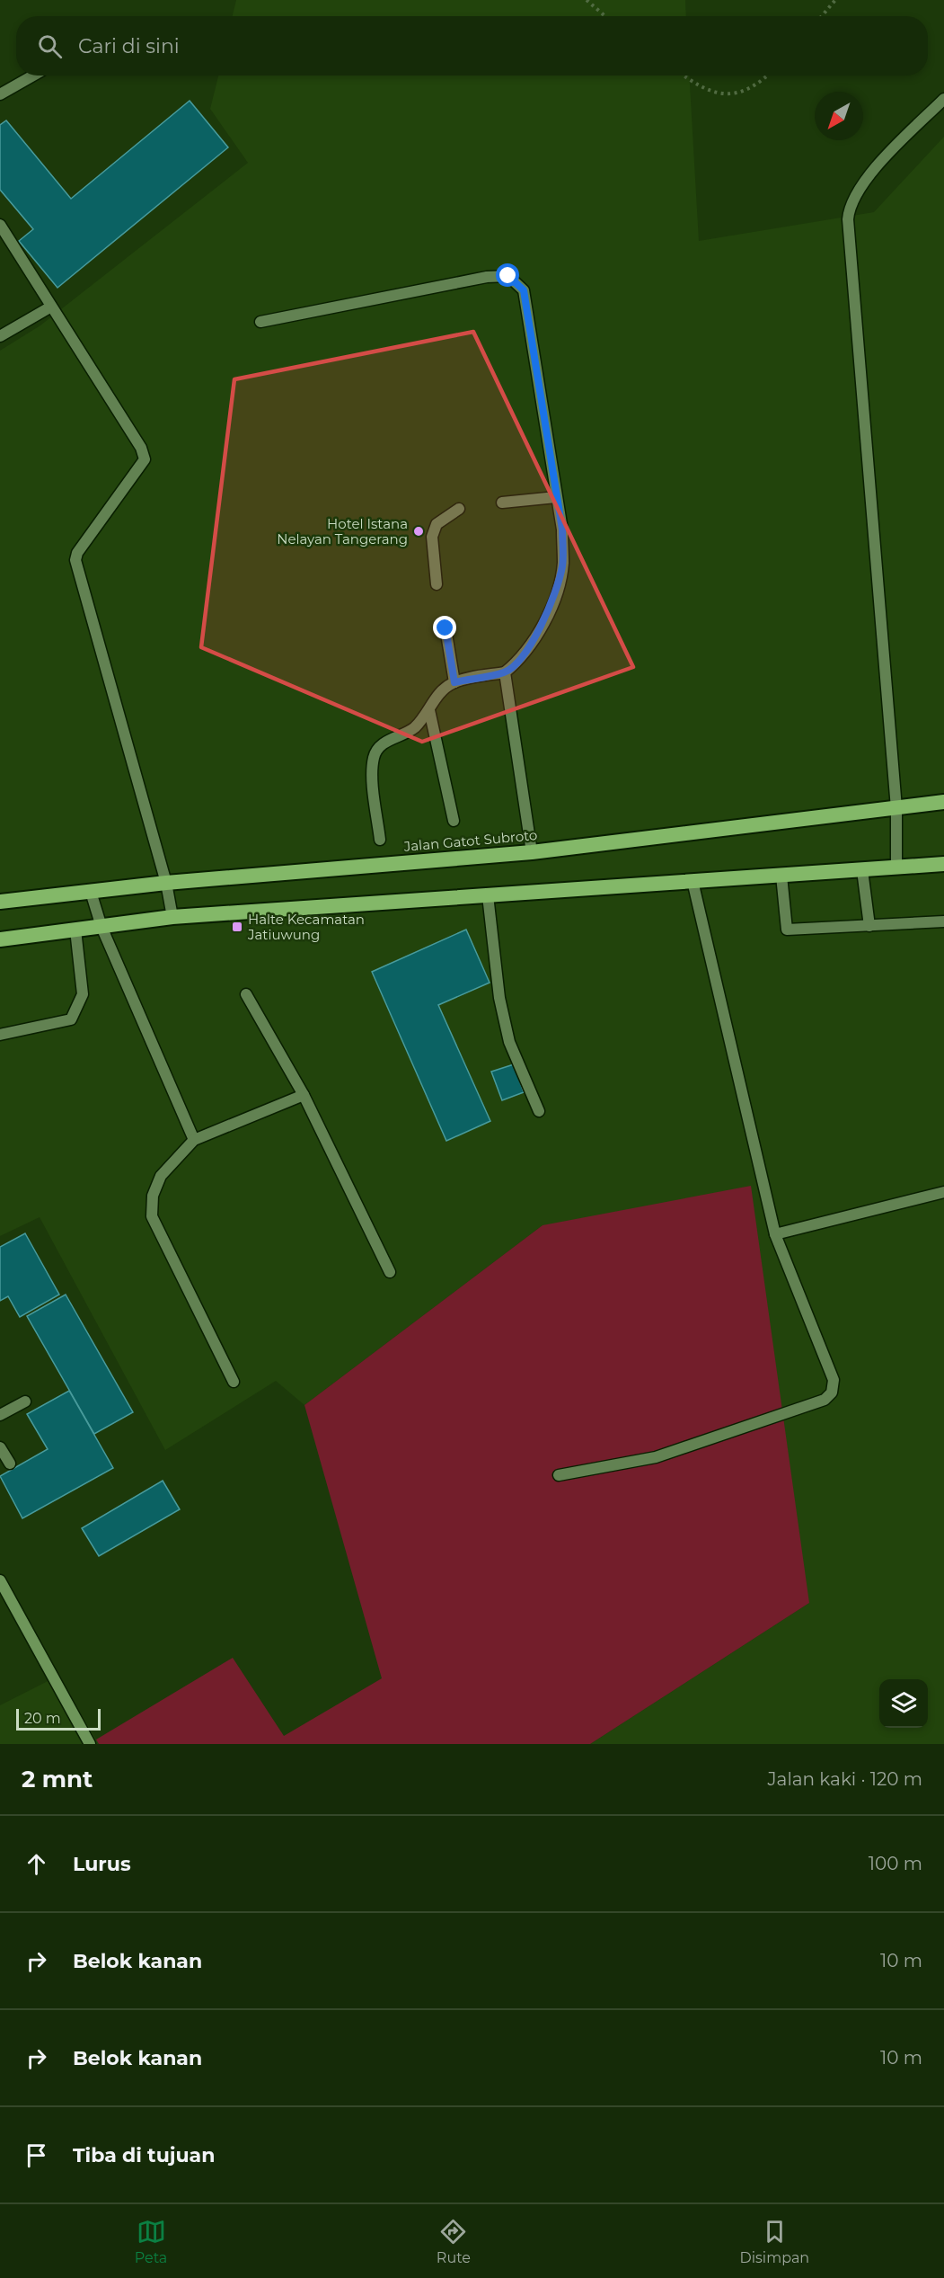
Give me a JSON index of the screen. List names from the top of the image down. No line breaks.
{"streets":{"highway":["Jalan Gatot Subroto"]},"places":{"other":["Hotel Istana Nelayan Tangerang"],"transit":["Halte Kecamatan Jatiuwung"]},"scale_bar":"20 m","north":"bottom left","page":{"search":"Cari di sini","scale":"20 m","heading":["2 mnt","Jalan kaki · 120 m"],"list":[["Lurus","100 m"],["Belok kanan","10 m"],["Belok kanan","10 m"],"Tiba di tujuan"],"nav":["Peta","Rute","Disimpan"]}}
